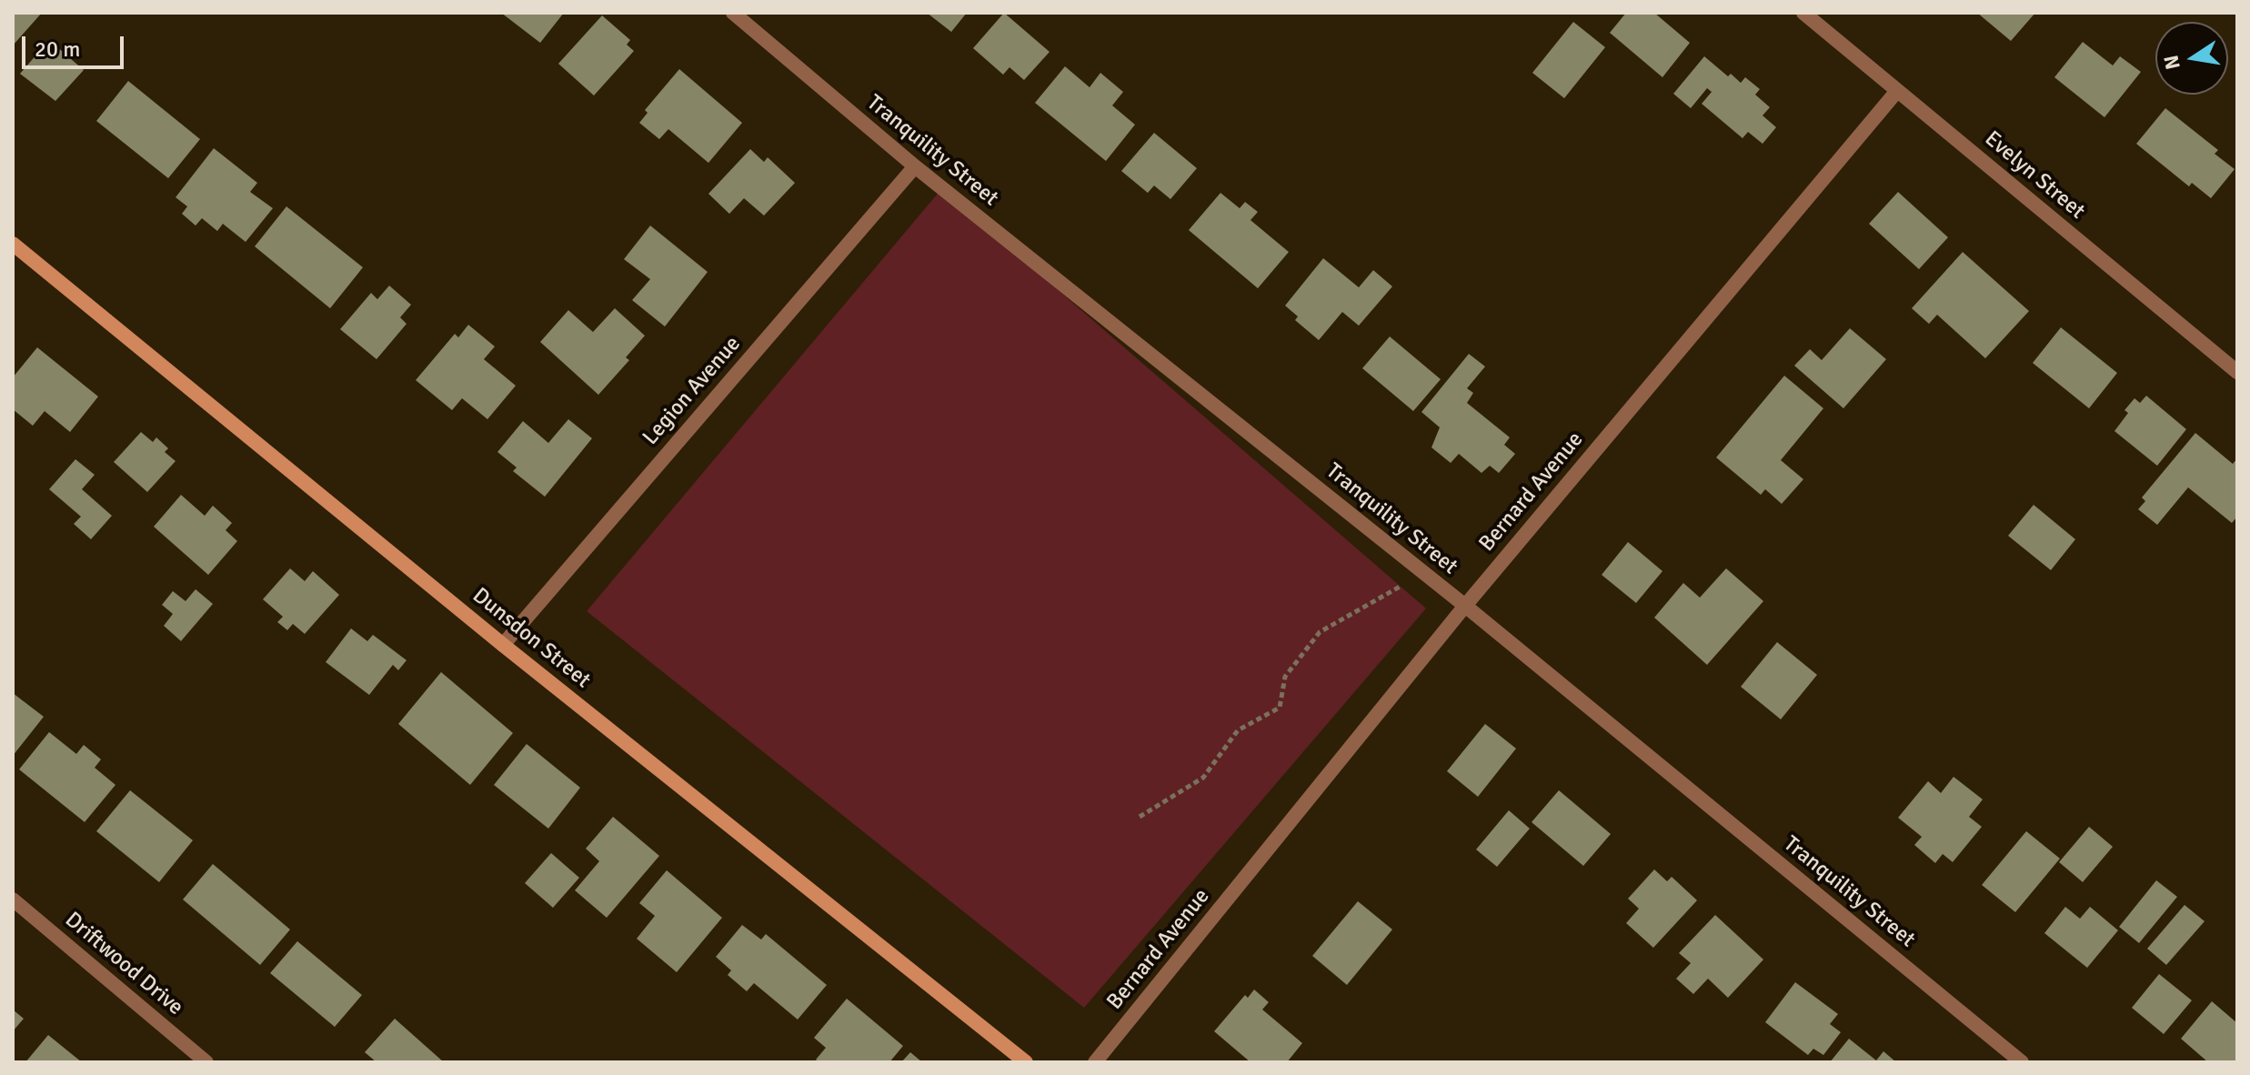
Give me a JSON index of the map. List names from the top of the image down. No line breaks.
{"streets":{"main road":["Dunsdon Street"],"street":["Tranquility Street","Evelyn Street","Legion Avenue","Bernard Avenue","Driftwood Drive"]},"crossings":[["Tranquility Street","Legion Avenue"],["Tranquility Street","Bernard Avenue"],["Evelyn Street","Bernard Avenue"],["Legion Avenue","Dunsdon Street"]],"scale_bar":"20 m","north":"left"}
